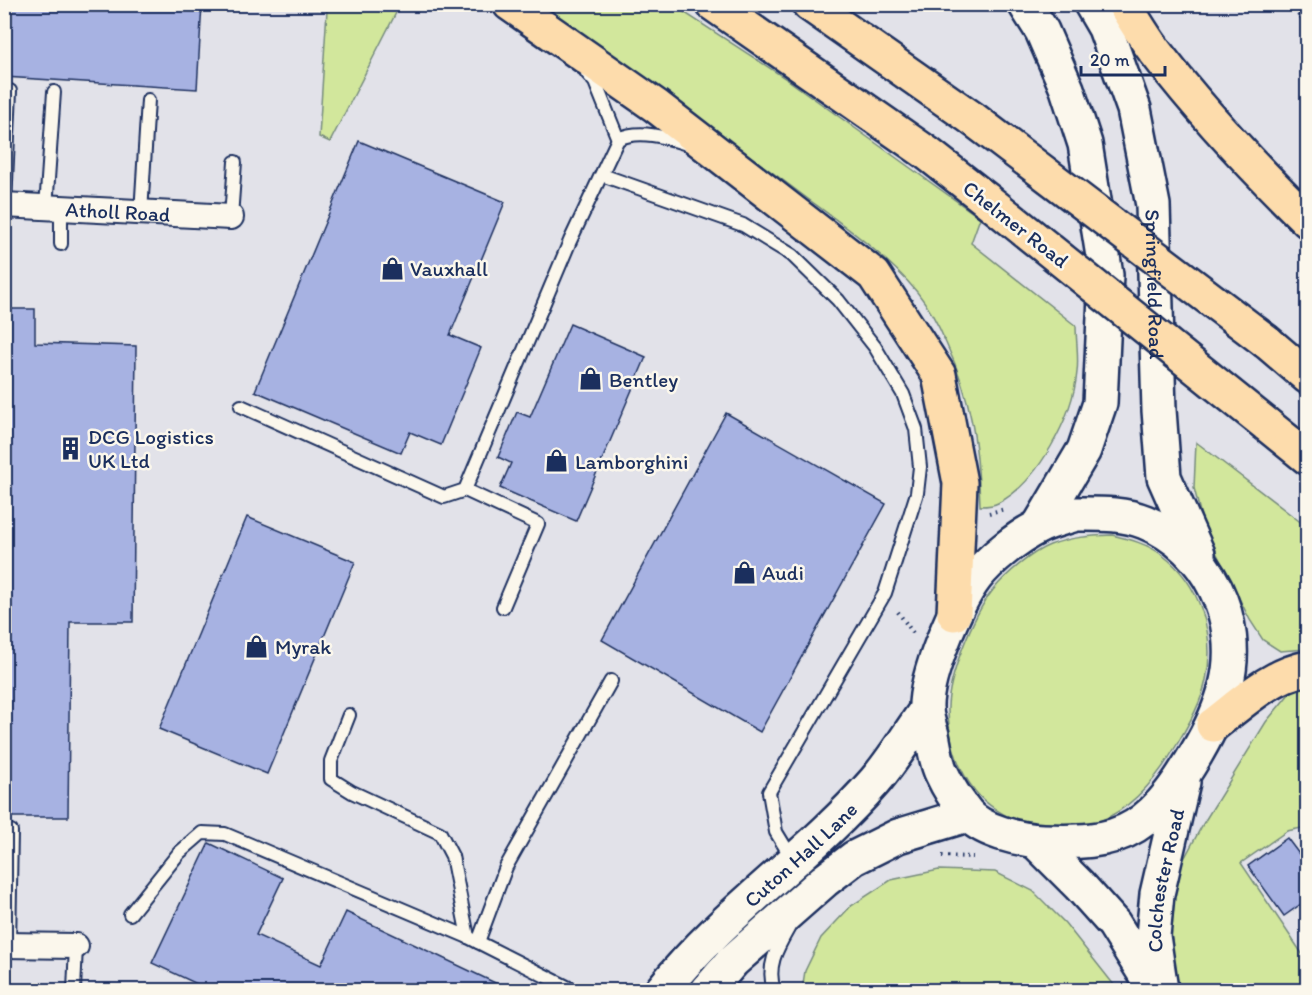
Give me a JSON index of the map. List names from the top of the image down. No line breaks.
{"streets":{"main road":["Chelmer Road","Springfield Road","Cuton Hall Lane","Colchester Road"],"street":["Atholl Road"]},"places":{"shop":["Vauxhall","Bentley","Lamborghini","Audi","Myrak"],"building":["DCG Logistics UK Ltd"]},"scale_bar":"20 m"}
